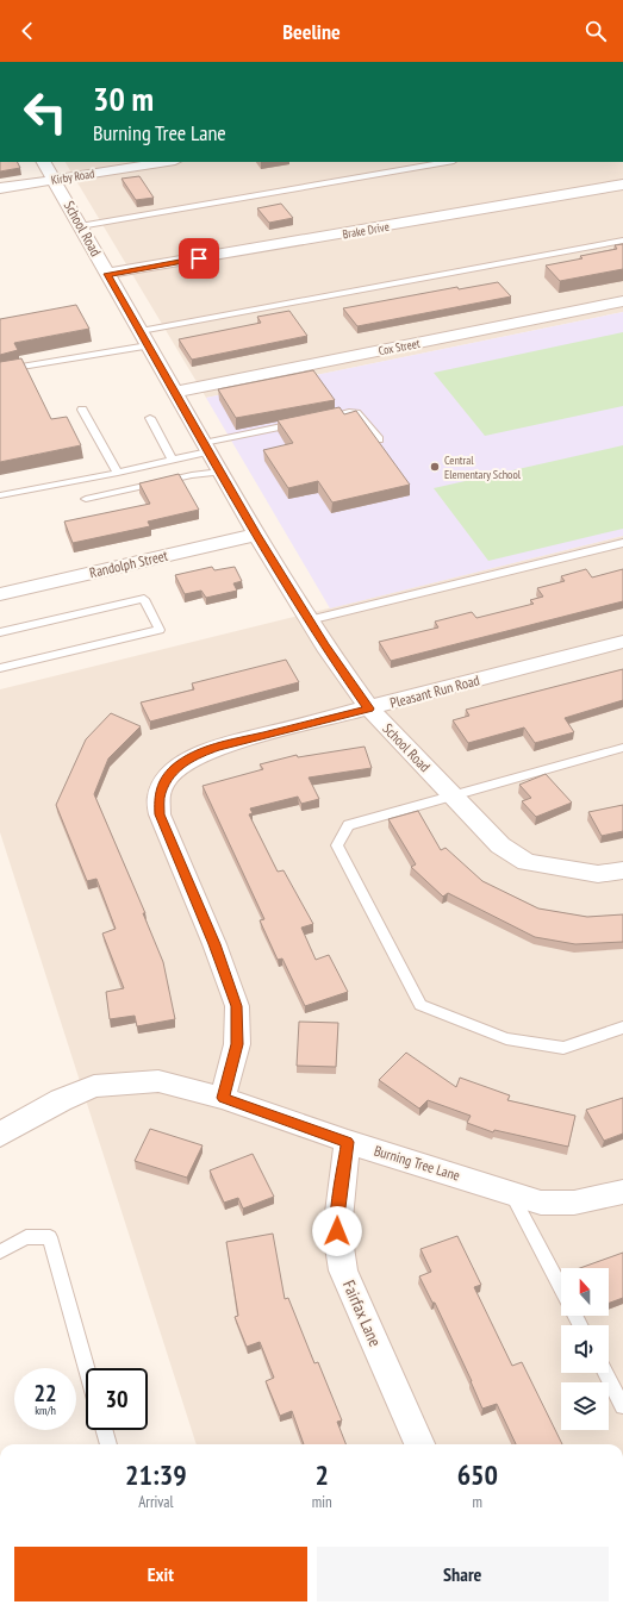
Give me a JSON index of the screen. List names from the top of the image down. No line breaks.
{"streets":{"street":["Kirby Road","School Road","Brake Drive","Cox Street","Randolph Street","Pleasant Run Road","Burning Tree Lane","Fairfax Lane"]},"crossings":[["Kirby Road","School Road"],["School Road","Brake Drive"],["School Road","Cox Street"],["School Road","Randolph Street"],["School Road","Pleasant Run Road"],["Pleasant Run Road","Burning Tree Lane"],["Burning Tree Lane","Fairfax Lane"]],"places":["Central Elementary School"],"north":"top","page":{"header":"Beeline","turn":["30 m","Burning Tree Lane"],"speed":"22 km/h","limit":"30","eta":["21:39","Arrival","2","min","650","m"],"buttons":["Exit","Share"]}}
